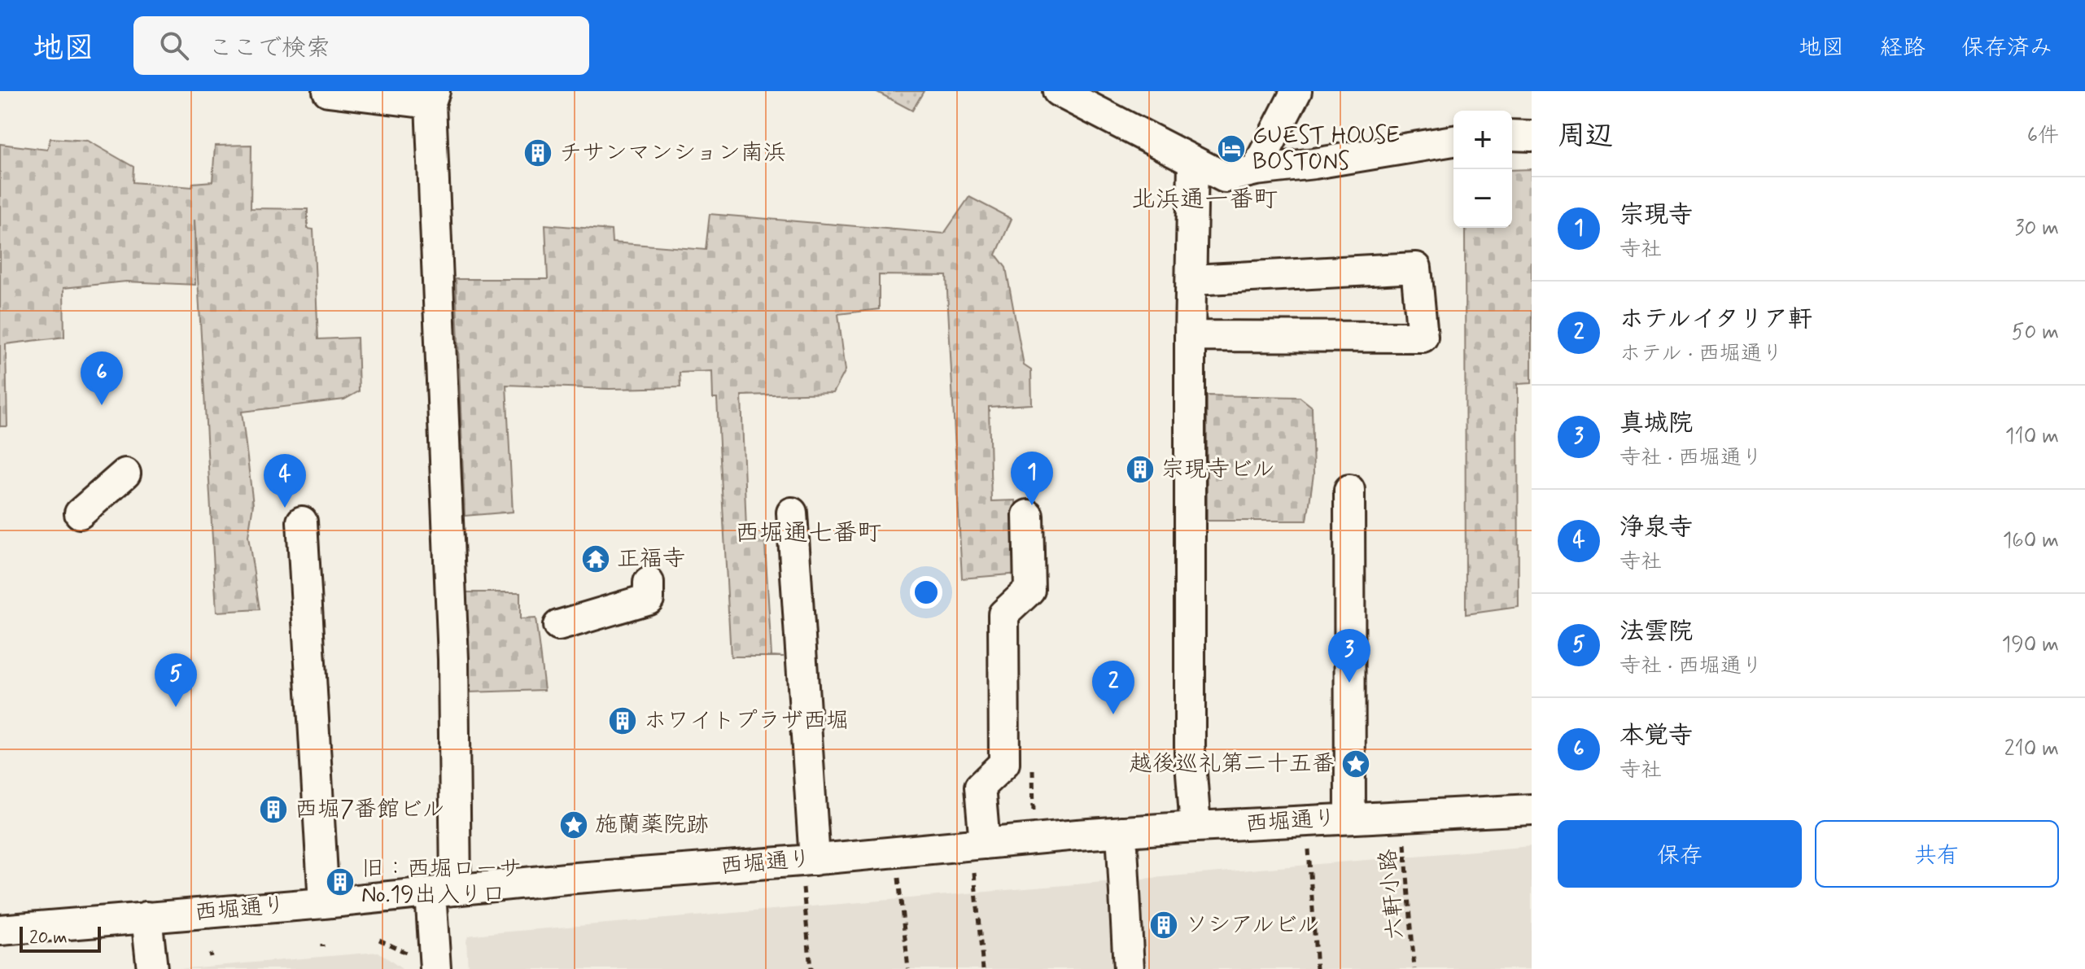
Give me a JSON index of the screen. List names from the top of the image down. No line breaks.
{"streets":{"street":["西堀通り"],"path":["六軒小路"]},"crossings":[["西堀通り","六軒小路"]],"districts":["北浜通一番町","西堀通七番町"],"places":{"hotel":["GUEST HOUSE BOSTONS"],"building":["チサンマンション南浜","宗現寺ビル","ホワイトプラザ西堀","西堀7番館ビル","旧：西堀ローサ No.19出入り口","ソシアルビル"],"temple":["正福寺"],"place":["越後巡礼第二十五番","施蘭薬院跡"]},"scale_bar":"20 m","page":{"header":"地図","search":"ここで検索","nav":["地図","経路","保存済み"],"heading":["周辺","6件"],"map_buttons":["+","−"],"list":[{"mark":"1","name":"宗現寺","note":"寺社","value":"30 m"},{"mark":"2","name":"ホテルイタリア軒","note":"ホテル · 西堀通り","value":"50 m"},{"mark":"3","name":"真城院","note":"寺社 · 西堀通り","value":"110 m"},{"mark":"4","name":"浄泉寺","note":"寺社","value":"160 m"},{"mark":"5","name":"法雲院","note":"寺社 · 西堀通り","value":"190 m"},{"mark":"6","name":"本覚寺","note":"寺社","value":"210 m"}],"pins":["6","1","4","3","5","2"],"buttons":["保存","共有"],"scale":"20 m"}}
